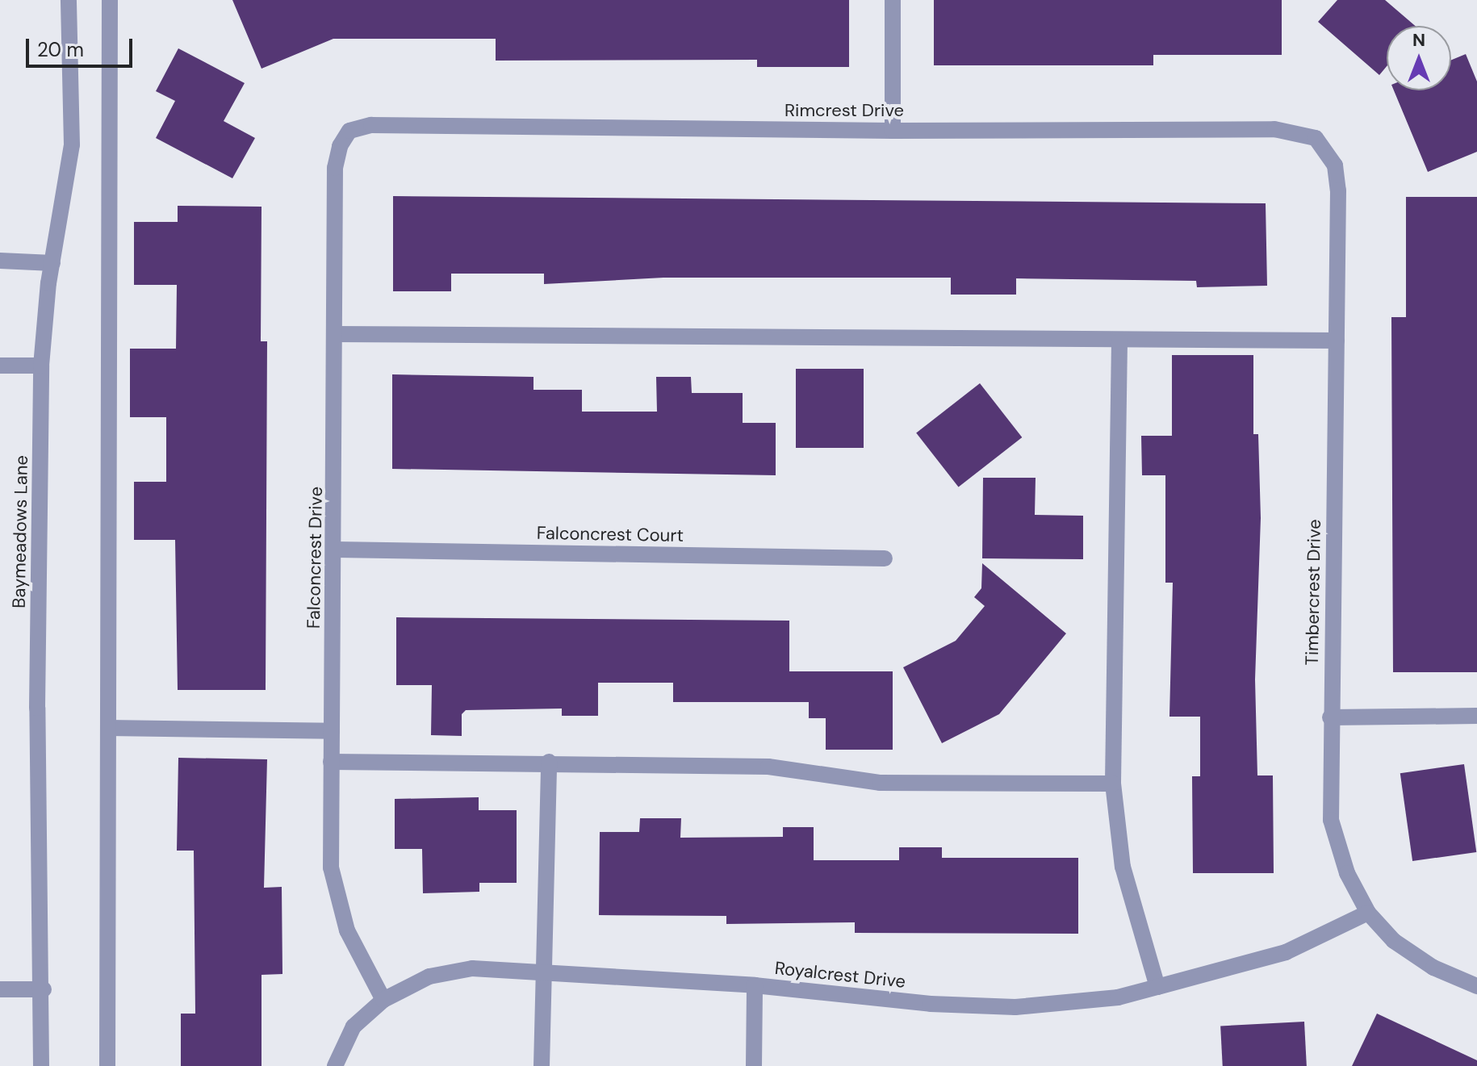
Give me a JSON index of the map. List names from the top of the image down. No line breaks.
{"streets":{"street":["Rimcrest Drive","Baymeadows Lane","Falconcrest Court","Falconcrest Drive","Timbercrest Drive","Royalcrest Drive"]},"crossings":[["Rimcrest Drive","Falconcrest Drive"],["Rimcrest Drive","Timbercrest Drive"],["Falconcrest Court","Falconcrest Drive"],["Falconcrest Drive","Royalcrest Drive"],["Timbercrest Drive","Royalcrest Drive"]],"scale_bar":"20 m","north":"top"}
